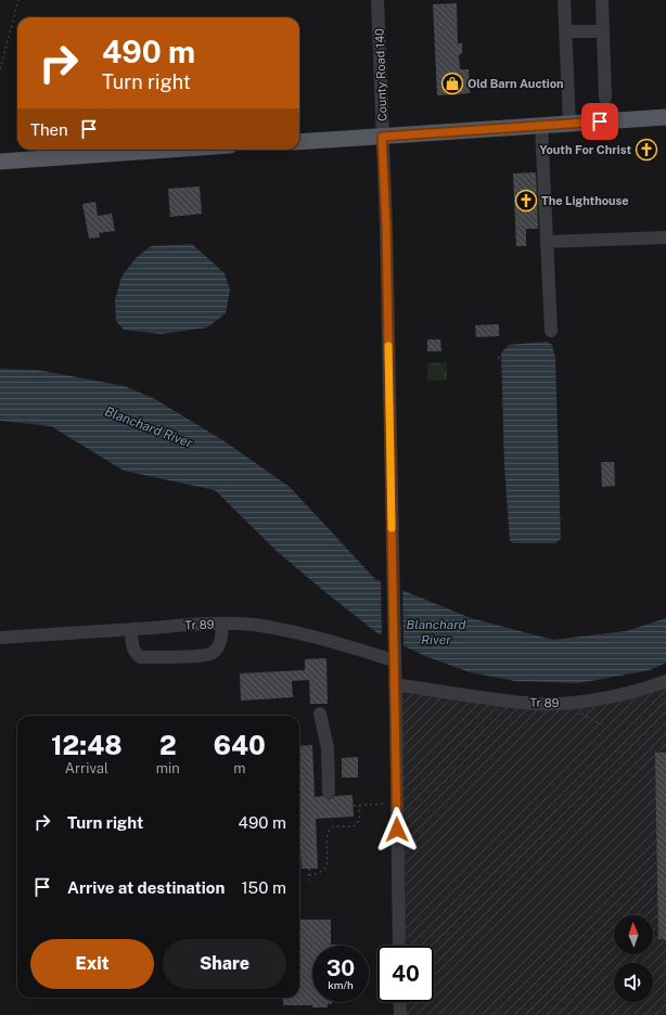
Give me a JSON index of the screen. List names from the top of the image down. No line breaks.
{"streets":{"street":["County Road 140","Tr 89"]},"crossings":[["County Road 140","Tr 89"]],"water":["Blanchard River"],"places":{"shop":["Old Barn Auction"],"church":["Youth For Christ","The Lighthouse"]},"north":"top","page":{"turn":["490 m","Turn right"],"then":"Then","eta":["12:48","Arrival","2","min","640","m"],"list":[{"name":"Turn right","value":"490 m"},{"name":"Arrive at destination","value":"150 m"}],"buttons":["Exit","Share"],"speed":"30 km/h","limit":"40"}}
